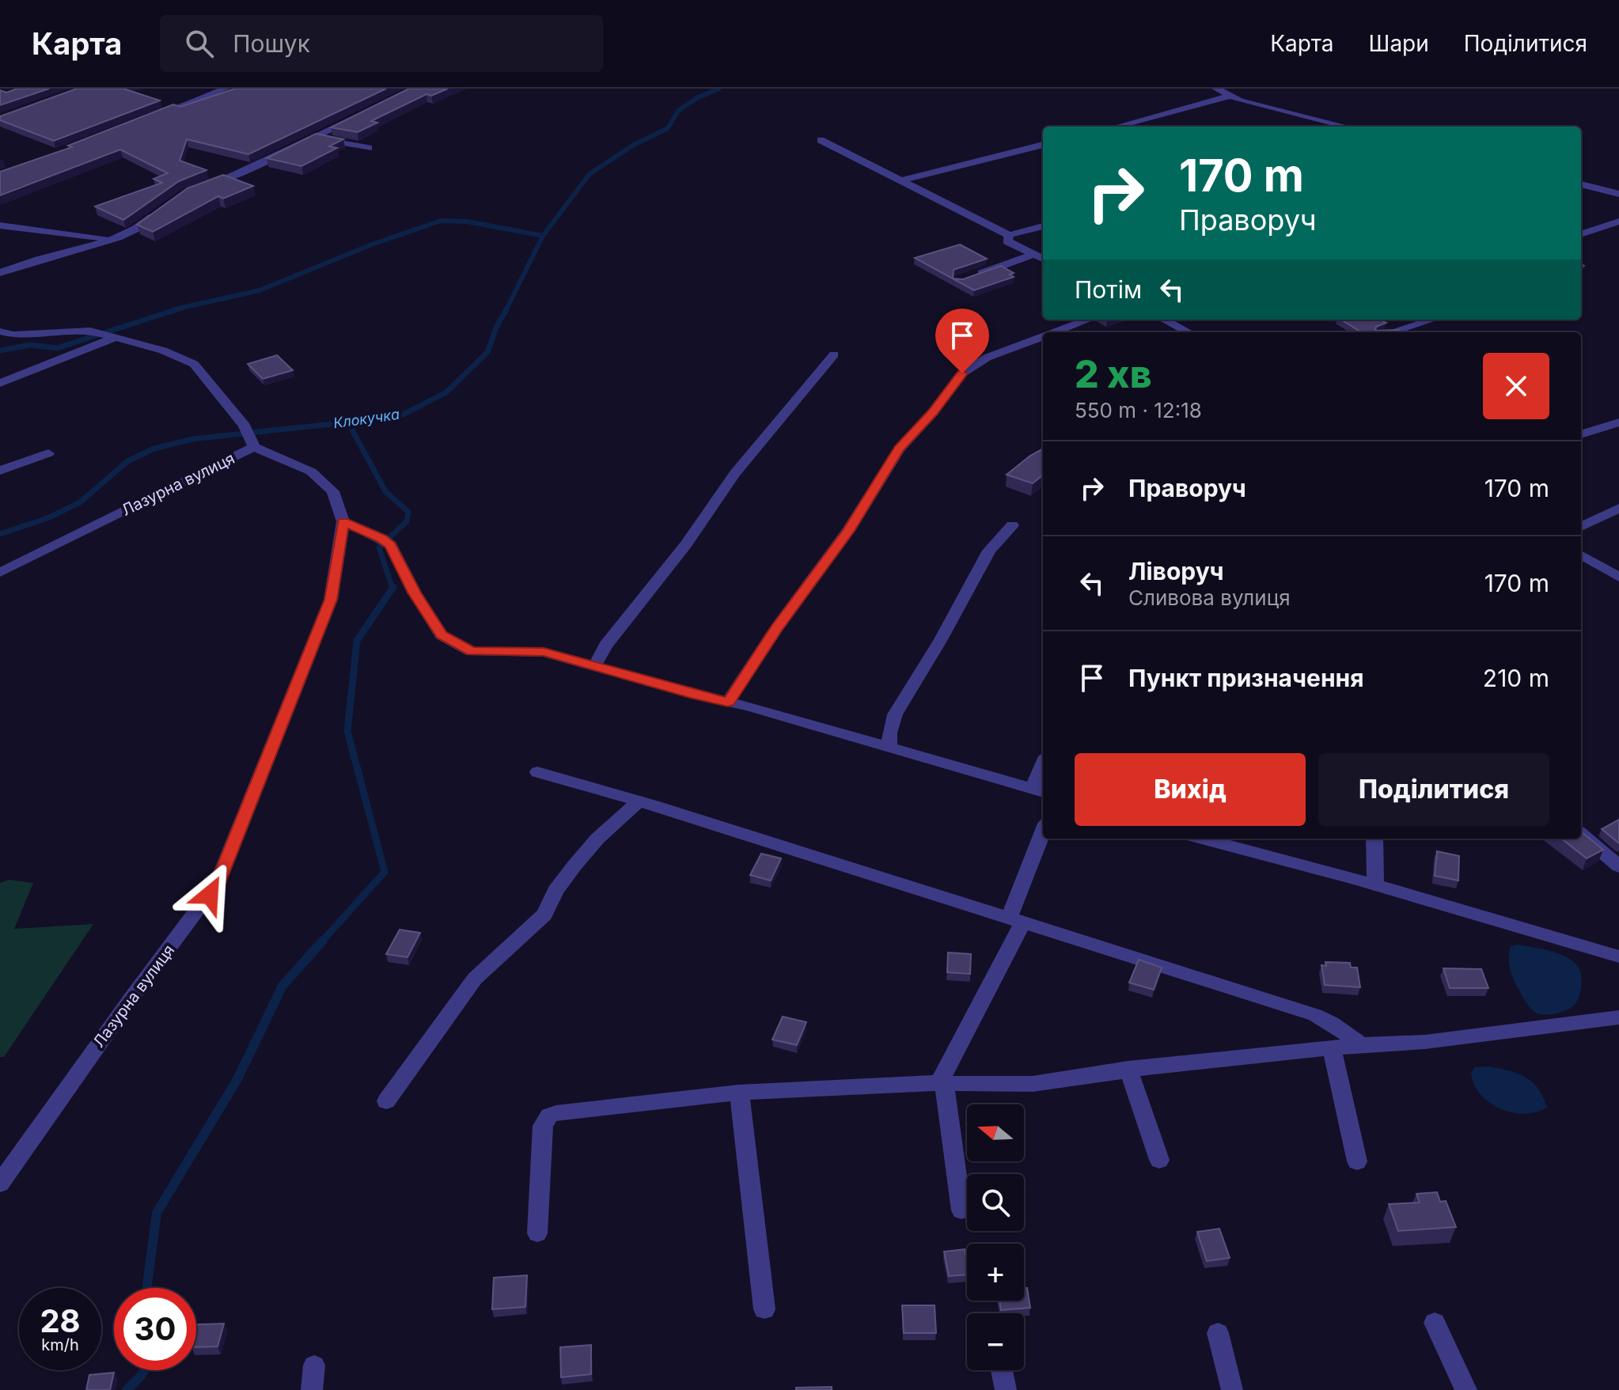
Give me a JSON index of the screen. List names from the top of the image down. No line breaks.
{"streets":{"street":["Лазурна вулиця"]},"water":["Клокучка"],"north":"left","page":{"header":"Карта","search":"Пошук","nav":["Карта","Шари","Поділитися"],"turn":["170 m","Праворуч"],"then":"Потім","heading":["2 хв","550 m · 12:18"],"list":[{"name":"Праворуч","value":"170 m"},{"name":"Ліворуч","note":"Сливова вулиця","value":"170 m"},{"name":"Пункт призначення","value":"210 m"}],"buttons":["Вихід","Поділитися"],"map_buttons":["+","−"],"speed":"28 km/h","limit":"30"}}
